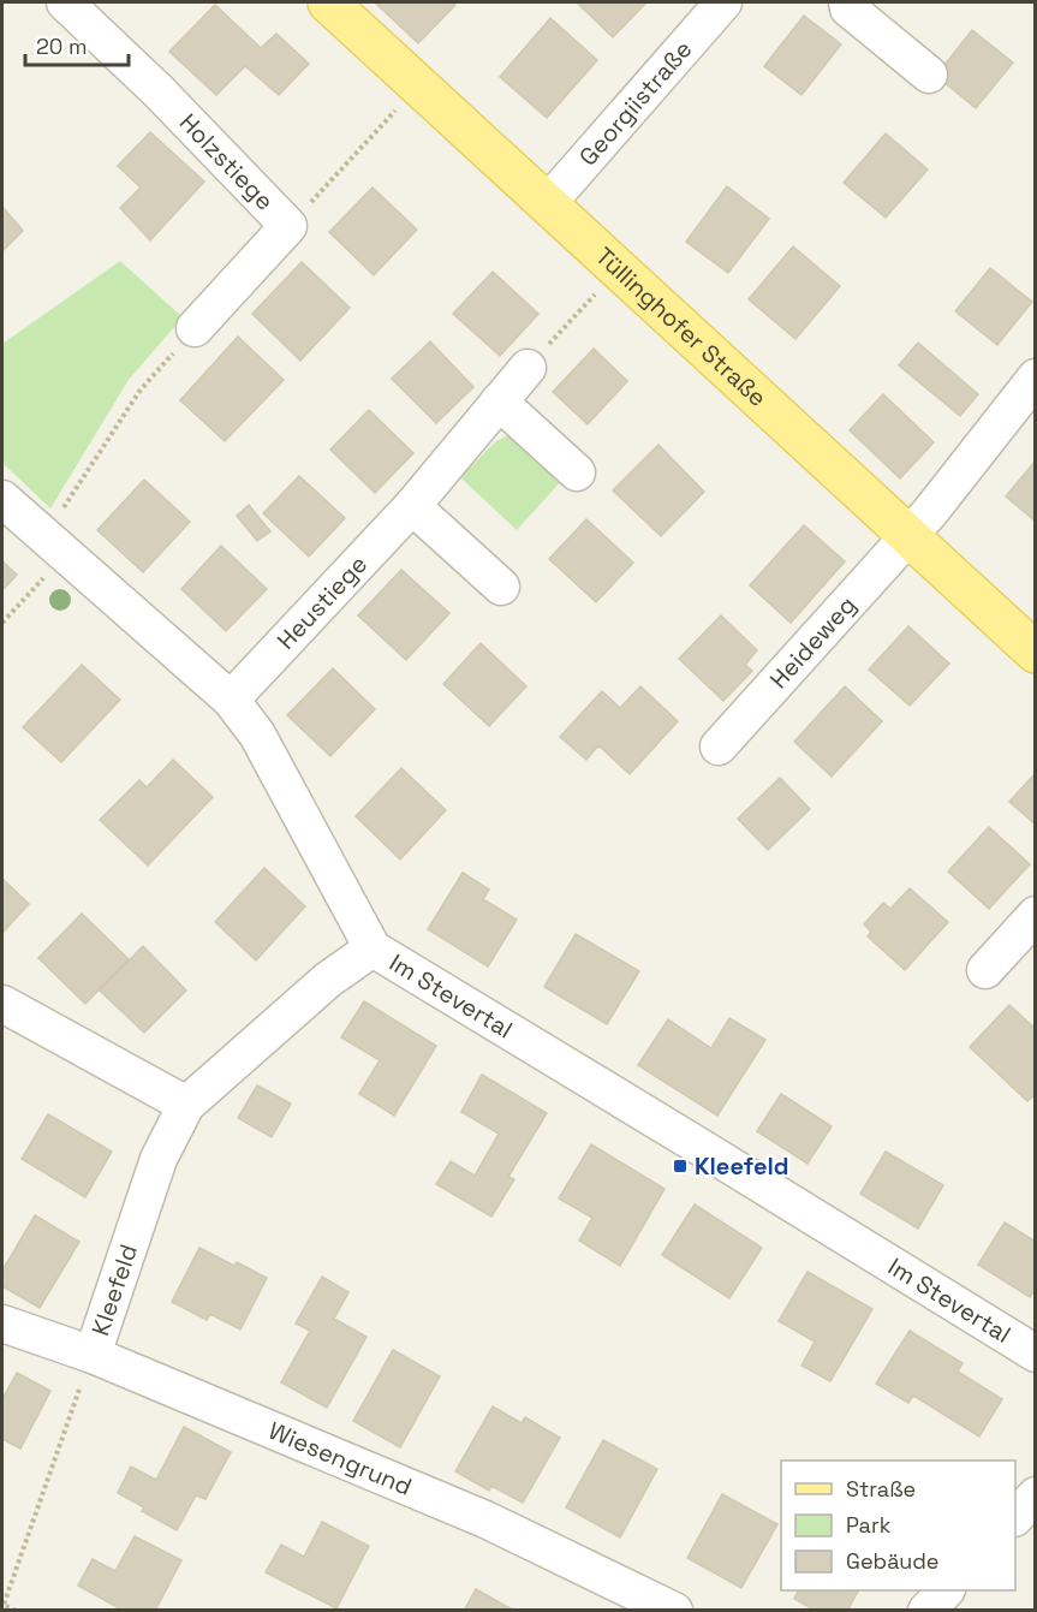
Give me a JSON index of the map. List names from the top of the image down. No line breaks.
{"streets":{"main road":["Tüllinghofer Straße"],"street":["Georgiistraße","Holzstiege","Heustiege","Heideweg","Im Stevertal","Kleefeld","Wiesengrund"]},"crossings":[["Georgiistraße","Tüllinghofer Straße"],["Tüllinghofer Straße","Heideweg"],["Heustiege","Im Stevertal"],["Im Stevertal","Kleefeld"],["Kleefeld","Wiesengrund"]],"places":{"transit":["Kleefeld"]},"legend":["Straße","Park","Gebäude"],"scale_bar":"20 m"}
